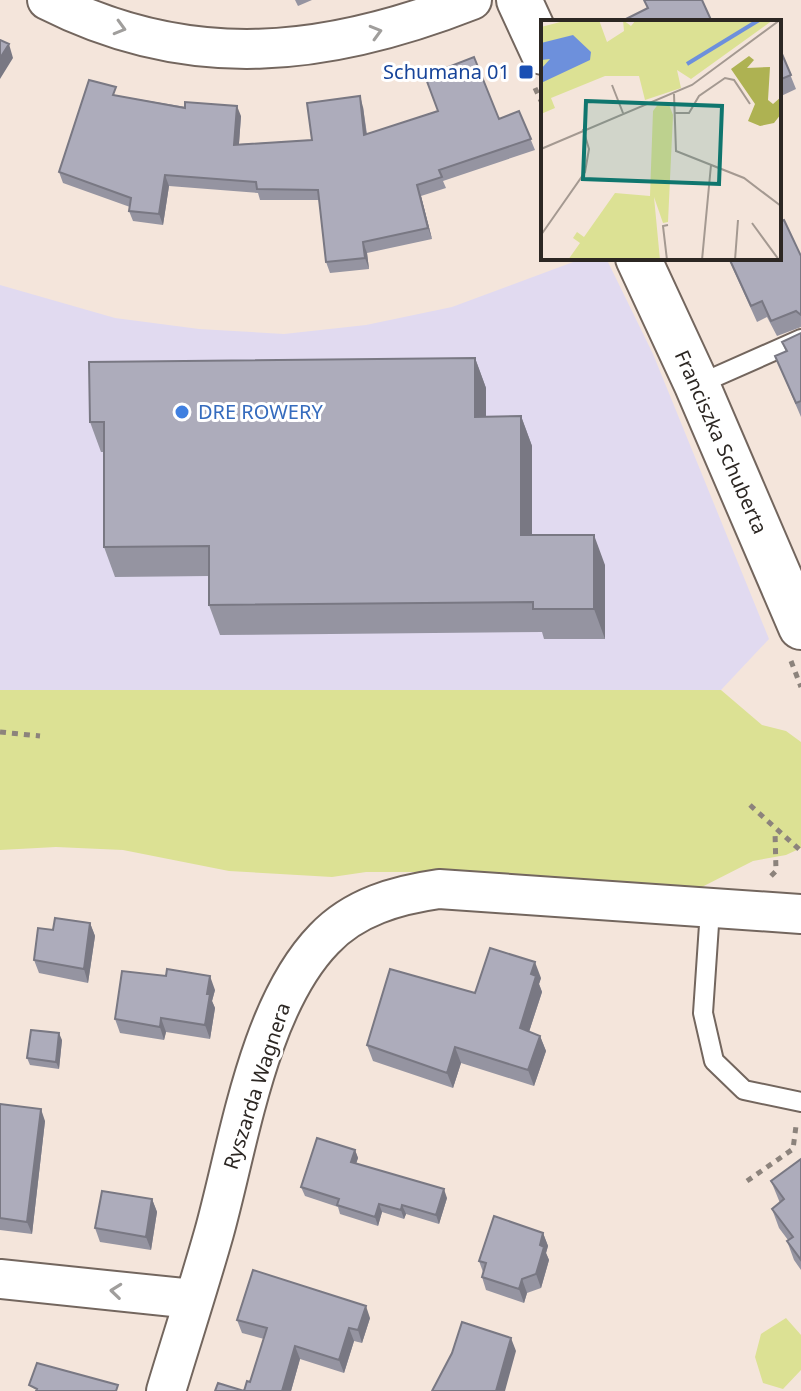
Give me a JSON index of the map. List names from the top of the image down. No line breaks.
{"streets":{"main road":["Franciszka Schuberta"],"street":["Ryszarda Wagnera"]},"places":{"transit":["Schumana 01"],"other":["DRE ROWERY"]}}
